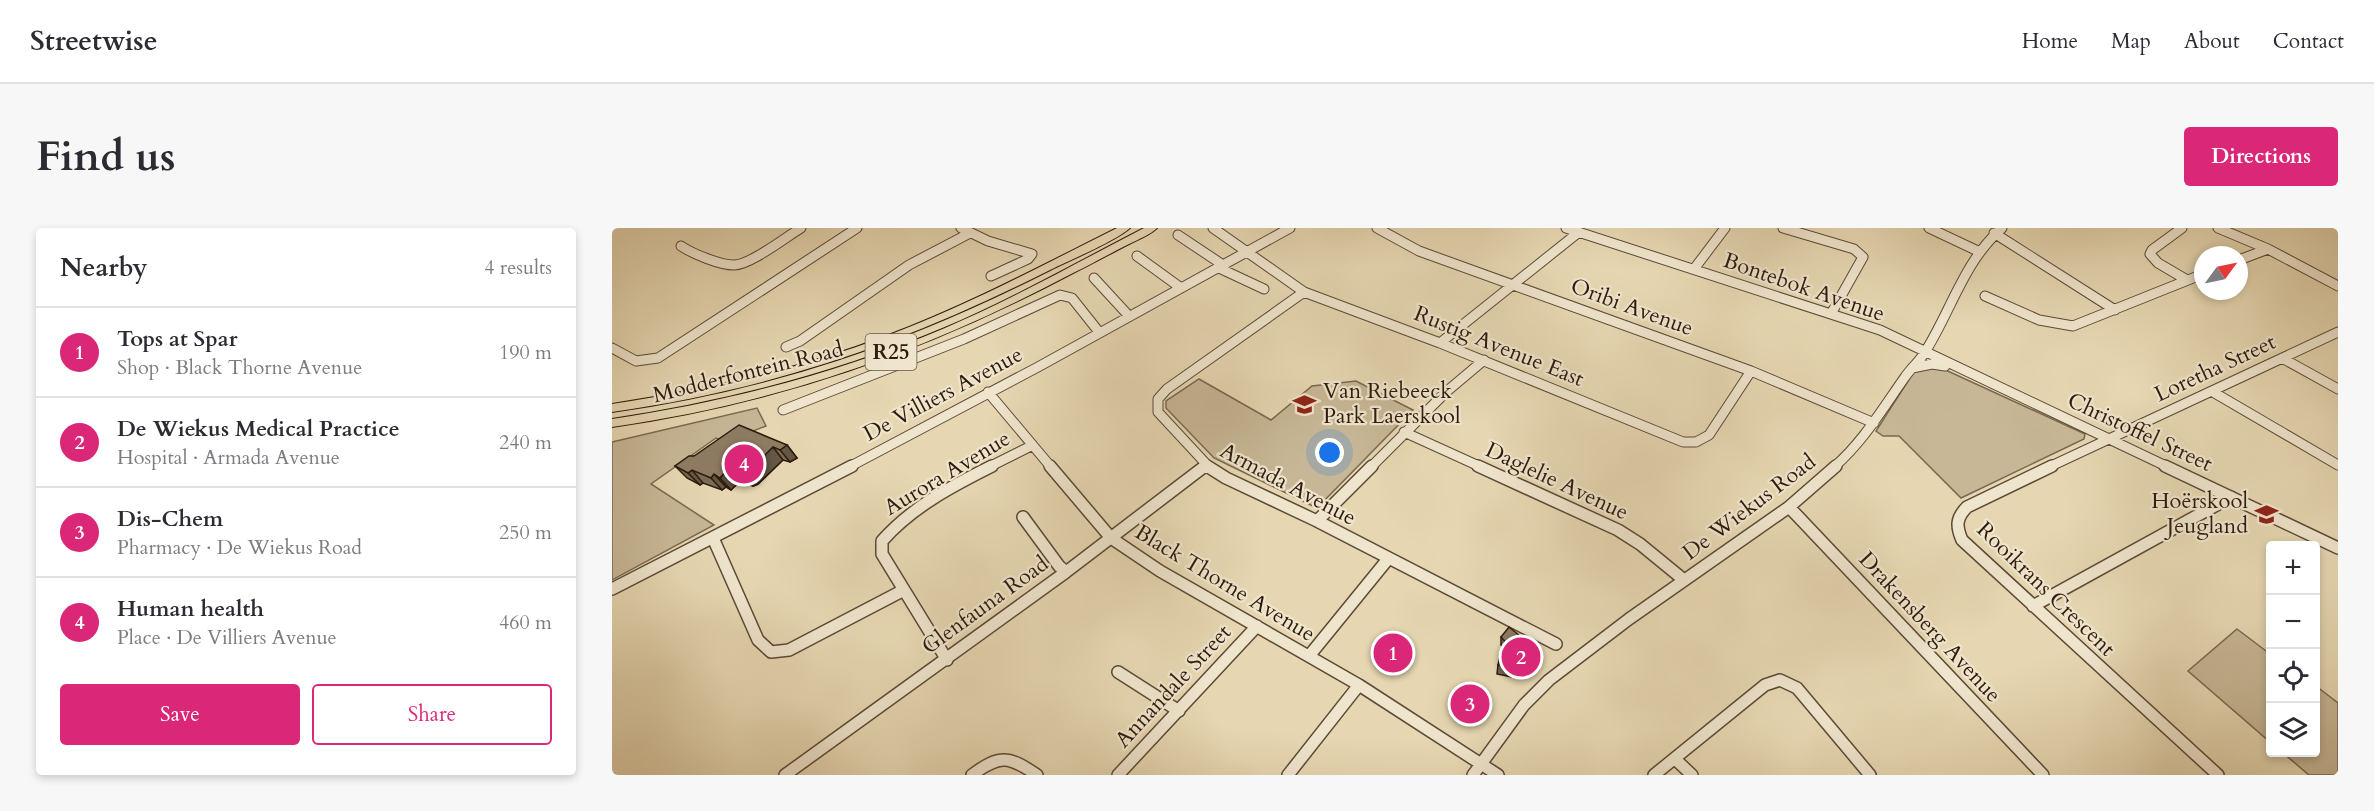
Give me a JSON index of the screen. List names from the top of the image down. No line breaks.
{"streets":{"main road":["R25","Modderfontein Road"],"street":["Bontebok Avenue","Oribi Avenue","Rustig Avenue East","Loretha Street","De Villiers Avenue","Christoffel Street","Aurora Avenue","Daglelie Avenue","Armada Avenue","De Wiekus Road","Black Thorne Avenue","Rooikrans Crescent","Glenfauna Road","Drakensberg Avenue","Annandale Street"]},"crossings":[["Bontebok Avenue","Christoffel Street"],["Bontebok Avenue","De Wiekus Road"],["Oribi Avenue","Rustig Avenue East"],["Oribi Avenue","De Wiekus Road"],["Rustig Avenue East","De Villiers Avenue"],["Rustig Avenue East","Armada Avenue"],["Loretha Street","Christoffel Street"],["Loretha Street","Rooikrans Crescent"],["De Villiers Avenue","Black Thorne Avenue"],["Christoffel Street","De Wiekus Road"],["Christoffel Street","Rooikrans Crescent"],["Aurora Avenue","Black Thorne Avenue"],["Aurora Avenue","Glenfauna Road"],["Daglelie Avenue","De Wiekus Road"],["Armada Avenue","Glenfauna Road"],["De Wiekus Road","Black Thorne Avenue"],["De Wiekus Road","Drakensberg Avenue"],["Black Thorne Avenue","Glenfauna Road"],["Black Thorne Avenue","Annandale Street"]],"places":{"school or university":["Van Riebeeck Park Laerskool","Hoërskool Jeugland"]},"north":"top right","page":{"header":"Streetwise","nav":["Home","Map","About","Contact"],"buttons":["Directions",["Save","Share"]],"title":"Find us","heading":["Nearby","4 results"],"list":[{"mark":"1","name":"Tops at Spar","note":"Shop · Black Thorne Avenue","value":"190 m"},{"mark":"2","name":"De Wiekus Medical Practice","note":"Hospital · Armada Avenue","value":"240 m"},{"mark":"3","name":"Dis-Chem","note":"Pharmacy · De Wiekus Road","value":"250 m"},{"mark":"4","name":"Human health","note":"Place · De Villiers Avenue","value":"460 m"}],"pins":["4","1","2","3"],"map_buttons":["+","−"]}}
